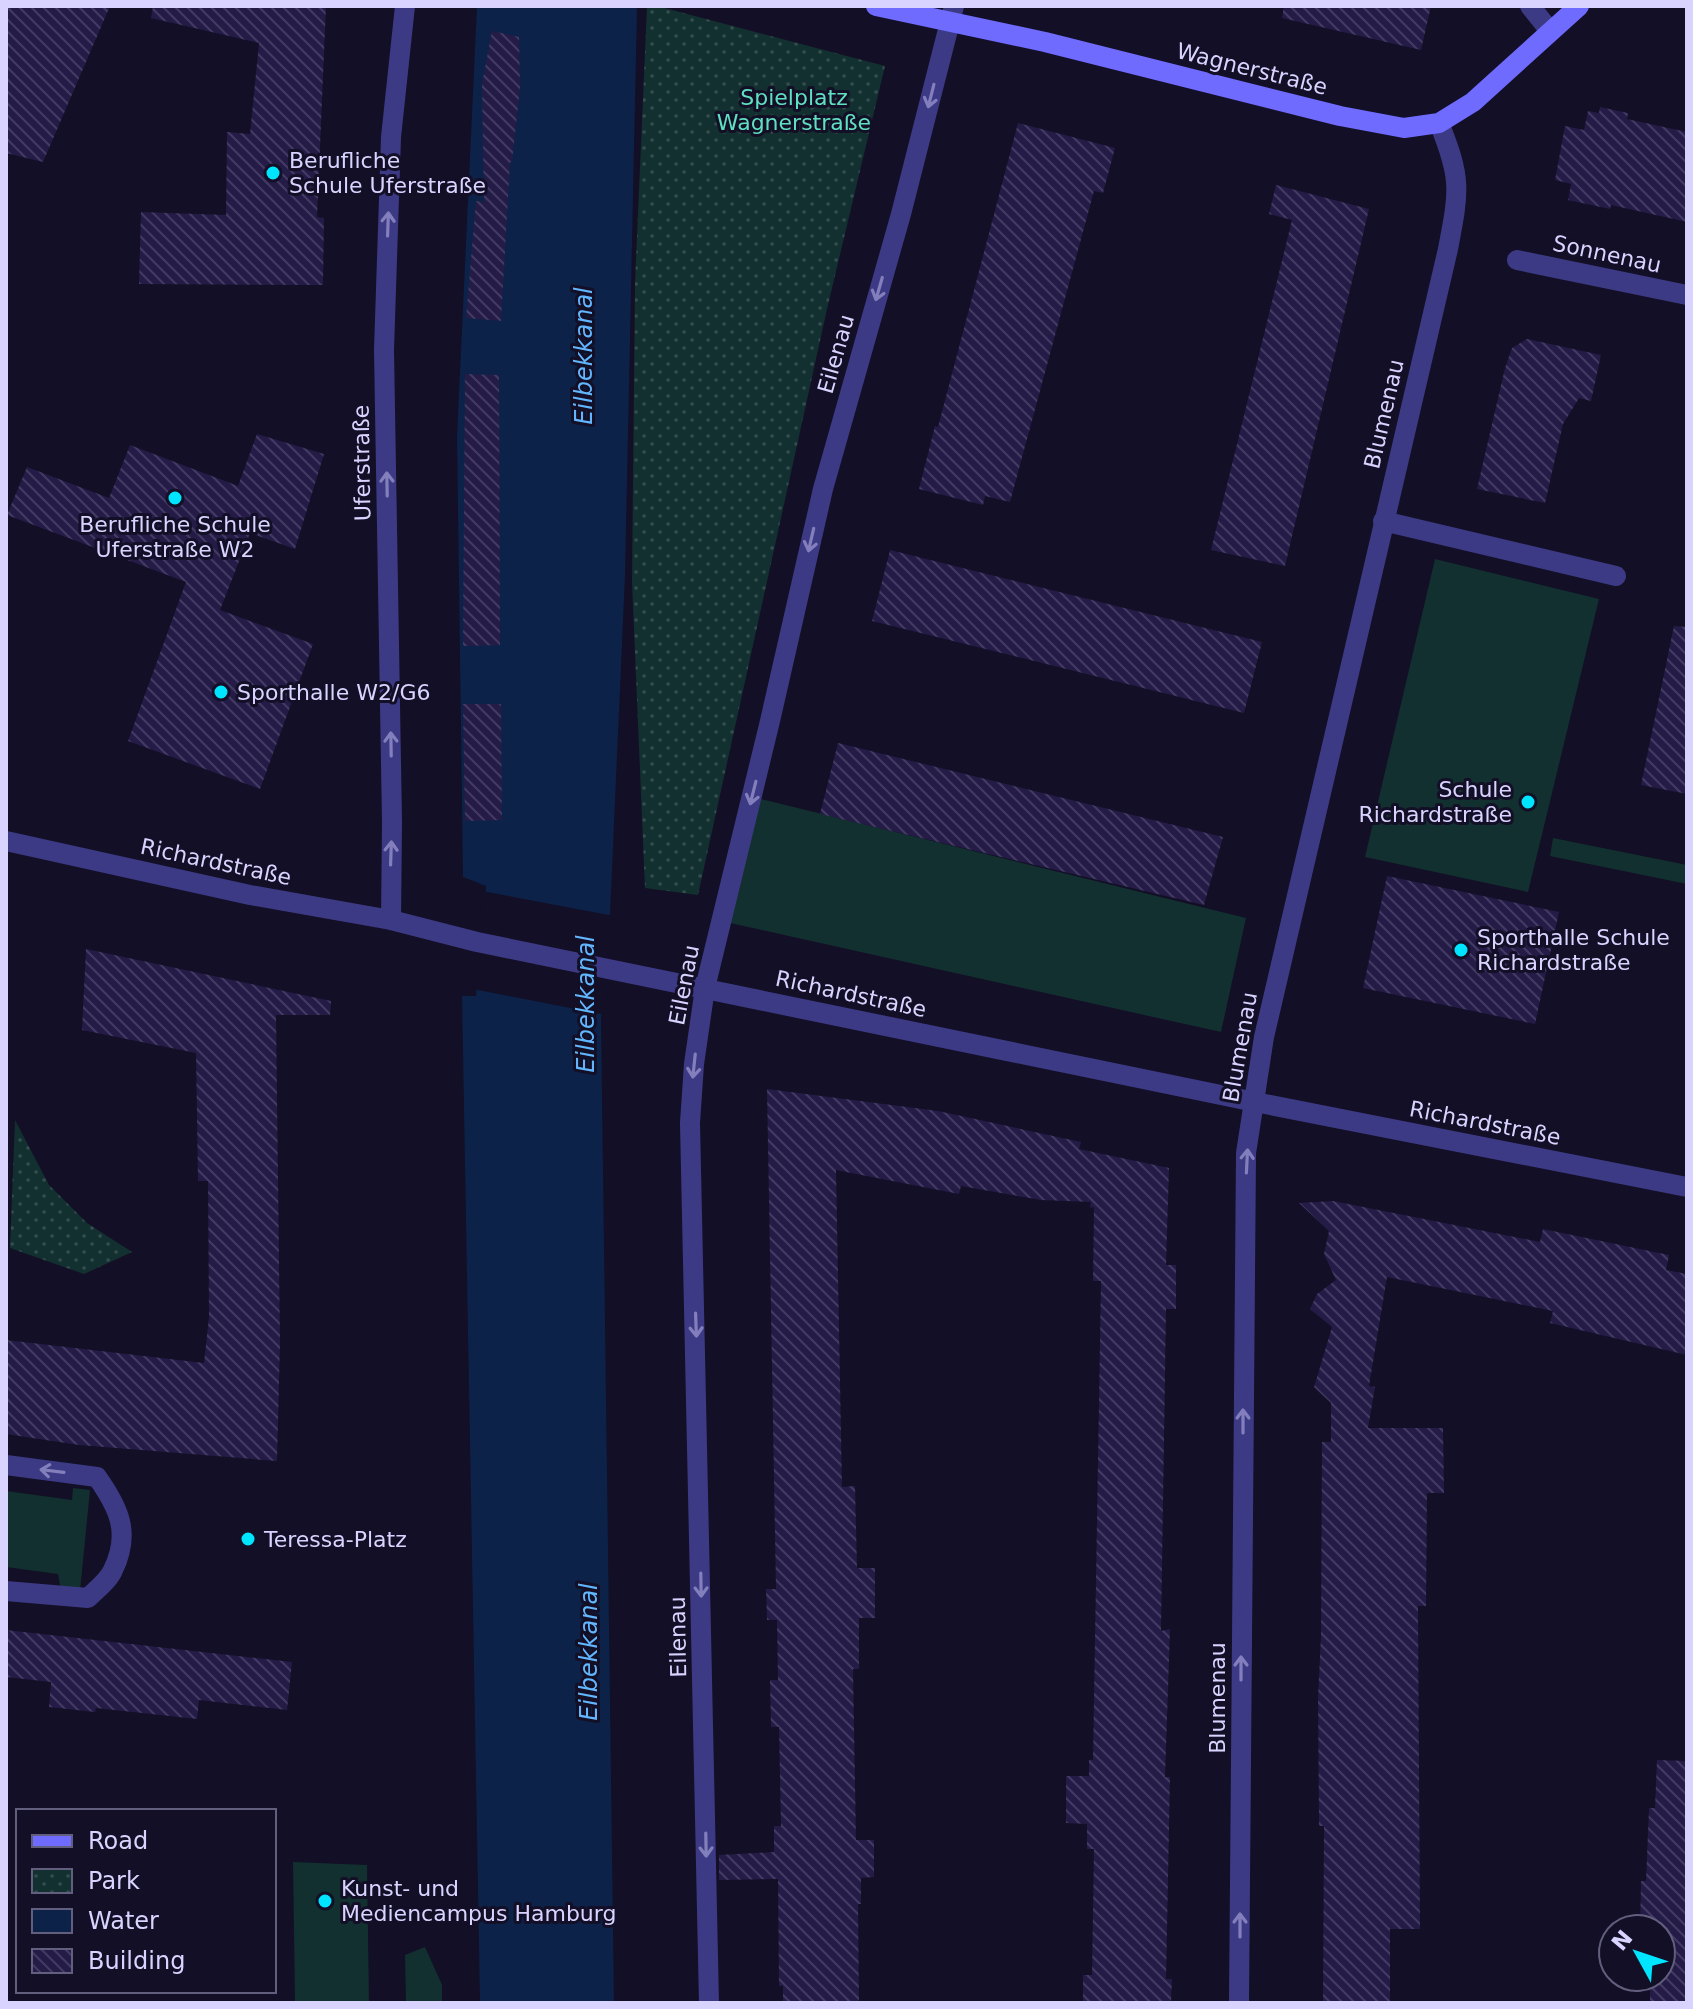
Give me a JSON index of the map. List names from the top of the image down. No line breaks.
{"streets":{"main road":["Wagnerstraße"],"street":["Sonnenau","Eilenau","Blumenau","Uferstraße","Richardstraße"]},"crossings":[["Wagnerstraße","Eilenau"],["Wagnerstraße","Blumenau"],["Eilenau","Richardstraße"],["Blumenau","Richardstraße"],["Uferstraße","Richardstraße"]],"one_way":["Eilenau","Blumenau","Uferstraße"],"water":["Eilbekkanal"],"parks":["Spielplatz Wagnerstraße"],"places":["Berufliche Schule Uferstraße","Berufliche Schule Uferstraße W2","Sporthalle W2/G6","Schule Richardstraße","Sporthalle Schule Richardstraße","Teressa-Platz","Kunst- und Mediencampus Hamburg"],"legend":["Road","Park","Water","Building"],"north":"top left"}
